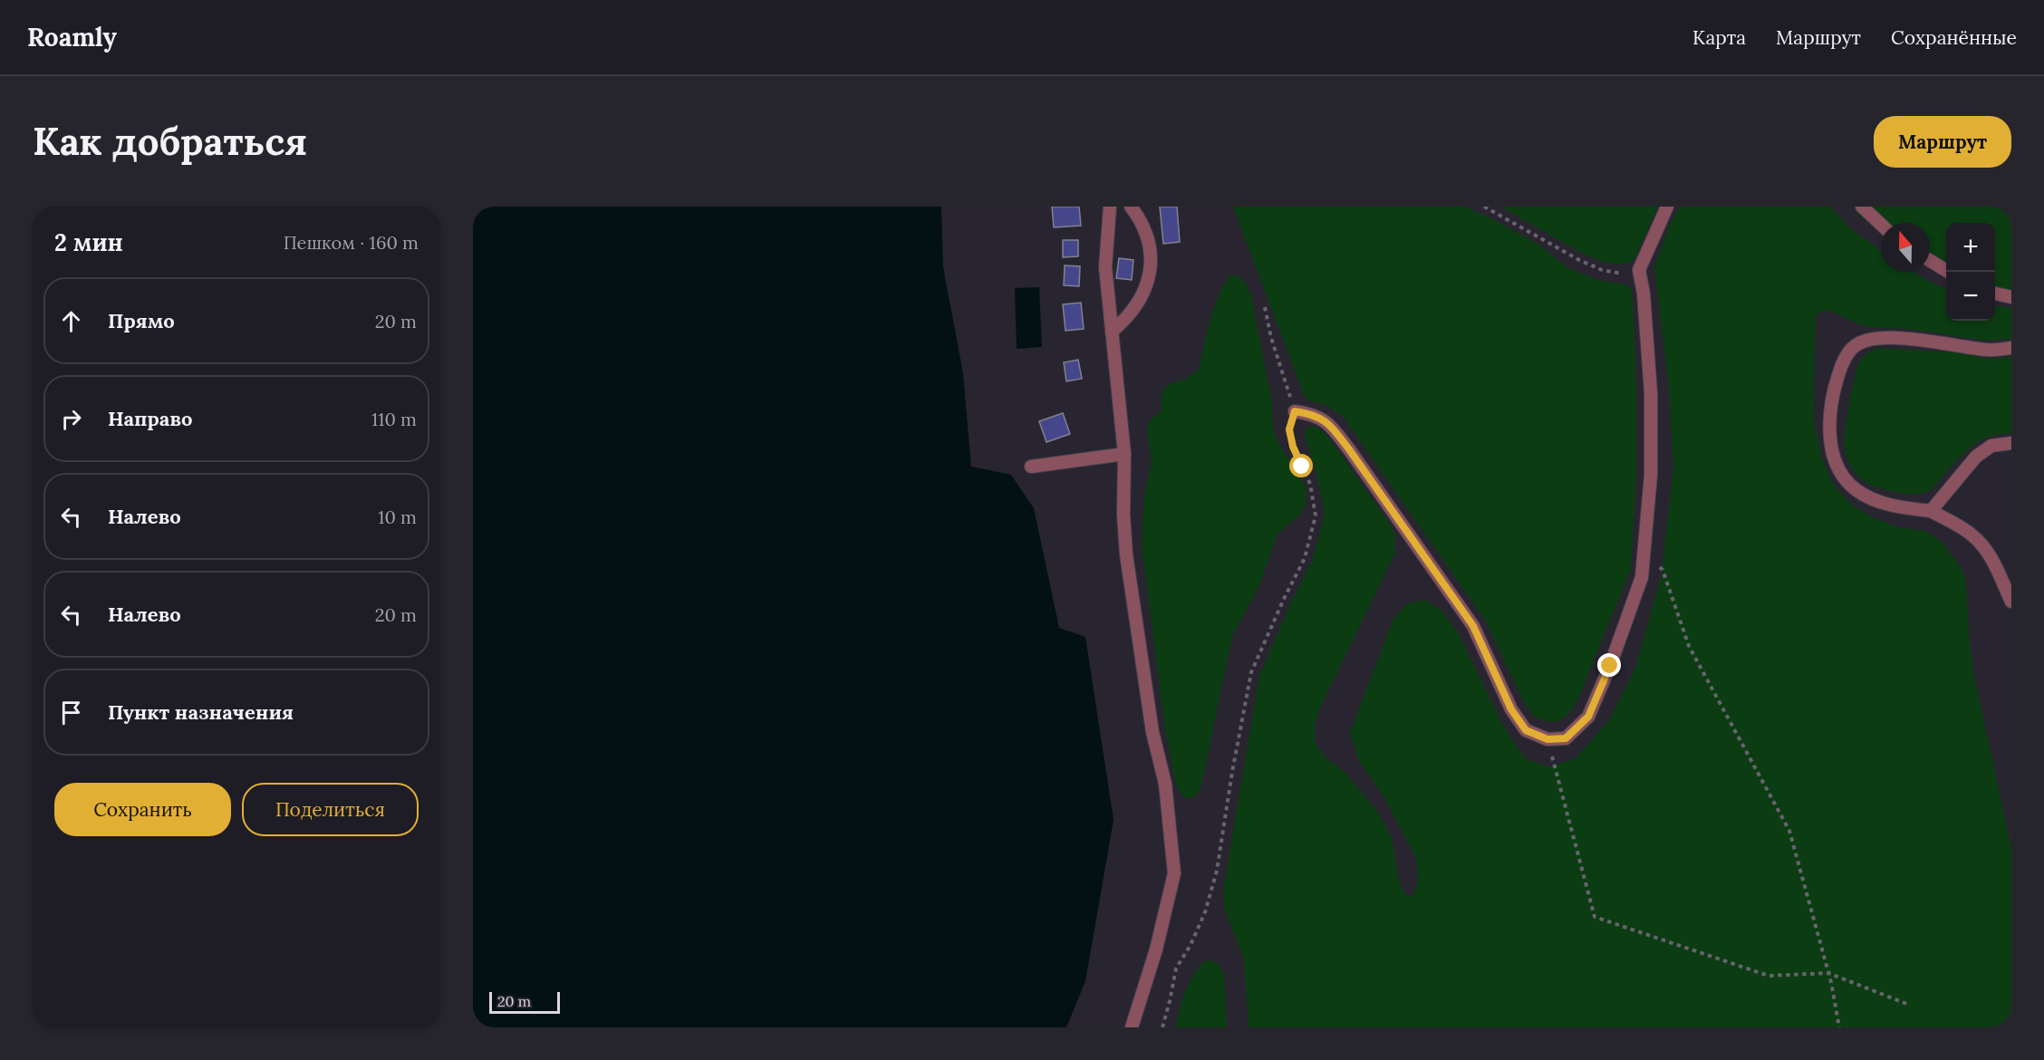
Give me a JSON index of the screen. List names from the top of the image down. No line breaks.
{"scale_bar":"20 m","north":"top","page":{"header":"Roamly","nav":["Карта","Маршрут","Сохранённые"],"buttons":["Маршрут",["Сохранить","Поделиться"]],"title":"Как добраться","heading":["2 мин","Пешком · 160 m"],"map_buttons":["+","−"],"list":[["Прямо","20 m"],["Направо","110 m"],["Налево","10 m"],["Налево","20 m"],"Пункт назначения"],"scale":"20 m"}}
